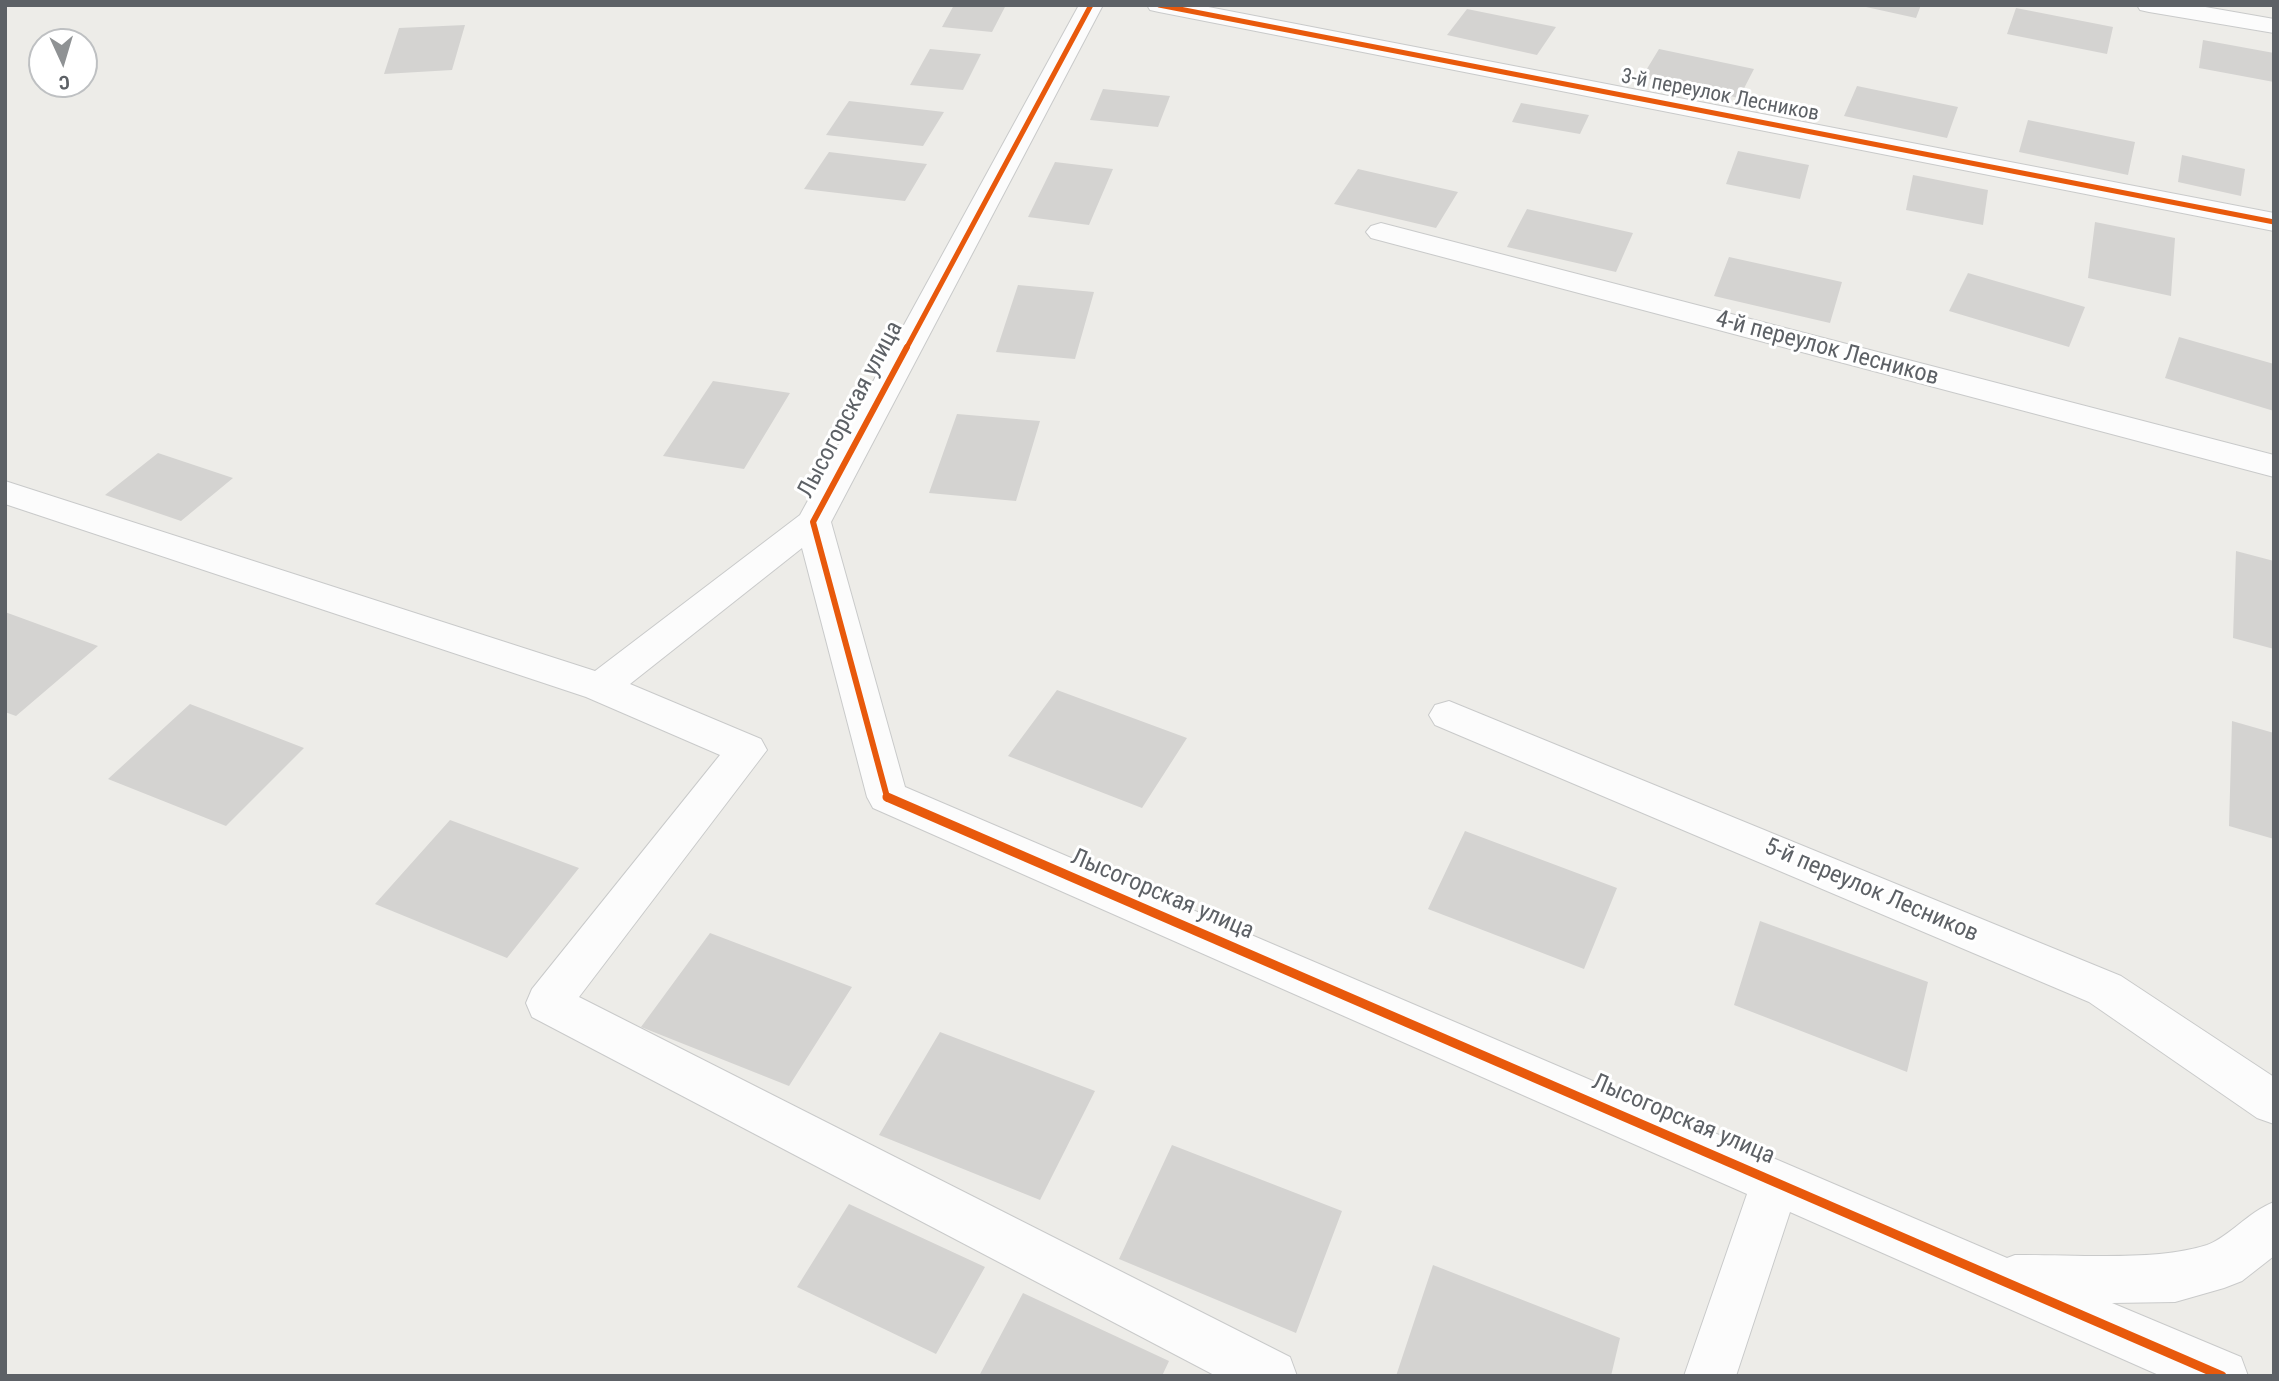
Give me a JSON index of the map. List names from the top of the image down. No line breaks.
{"streets":{"street":["3-й переулок Лесников","4-й переулок Лесников","Лысогорская улица","5-й переулок Лесников"]},"north":"bottom"}
